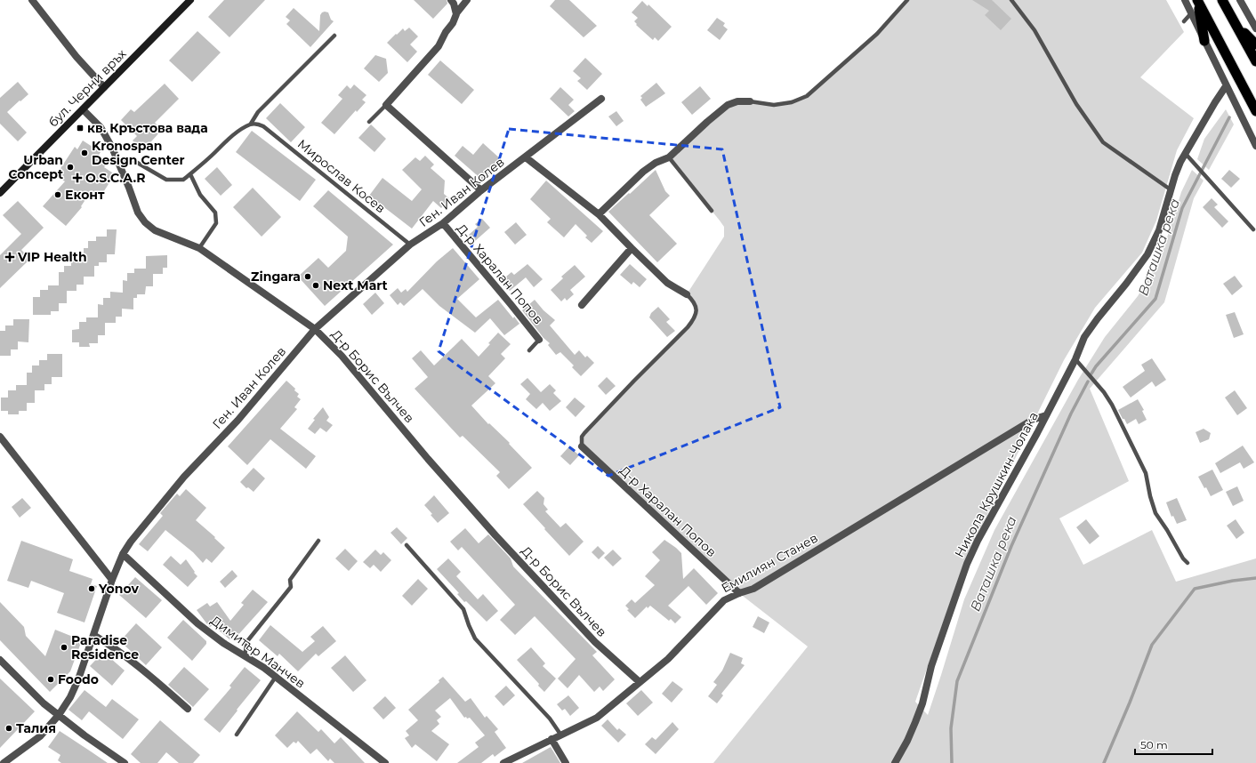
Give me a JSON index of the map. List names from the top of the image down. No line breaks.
{"streets":{"main road":["бул. Черни връх"],"street":["Ген. Иван Колев","Д-р Харалан Попов","Д-р Борис Вълчев","Никола Крушкин-Чолака","Емилиян Станев","Димитър Манчев"],"lane":["Мирослав Косев"]},"crossings":[["бул. Черни връх","Д-р Борис Вълчев"],["Мирослав Косев","Ген. Иван Колев"],["Ген. Иван Колев","Д-р Харалан Попов"],["Ген. Иван Колев","Д-р Борис Вълчев"],["Ген. Иван Колев","Димитър Манчев"],["Д-р Харалан Попов","Емилиян Станев"],["Д-р Борис Вълчев","Емилиян Станев"],["Никола Крушкин-Чолака","Емилиян Станев"]],"water":["Ваташка река"],"places":{"transit":["кв. Кръстова вада"],"other":["Kronospan Design Center","Urban Concept","Еконт","Zingara","Next Mart","Yonov","Paradise Residence","Foodo","Талия"],"health":["O.S.C.A.R","VIP Health"]},"scale_bar":"50 m"}
